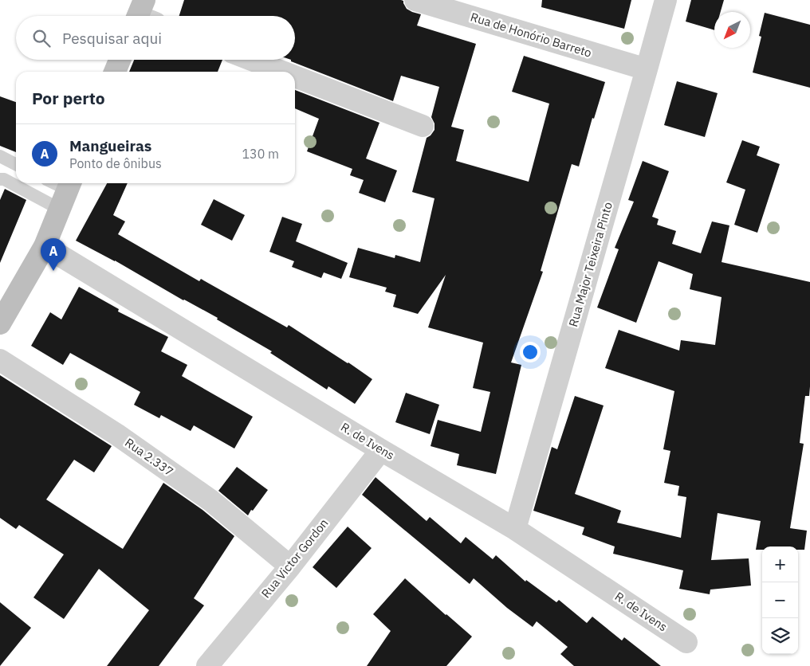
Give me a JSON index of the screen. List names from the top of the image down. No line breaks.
{"streets":{"street":["Rua de Honório Barreto","Rua Major Teixeira Pinto","R. de Ivens","Rua 2.337","Rua Victor Gordon"]},"crossings":[["Rua de Honório Barreto","Rua Major Teixeira Pinto"],["Rua Major Teixeira Pinto","R. de Ivens"],["R. de Ivens","Rua Victor Gordon"],["Rua 2.337","Rua Victor Gordon"]],"north":"bottom left","page":{"search":"Pesquisar aqui","heading":"Por perto","list":[{"mark":"A","name":"Mangueiras","note":"Ponto de ônibus","value":"130 m"}],"pins":"A","map_buttons":["+","−"]}}
